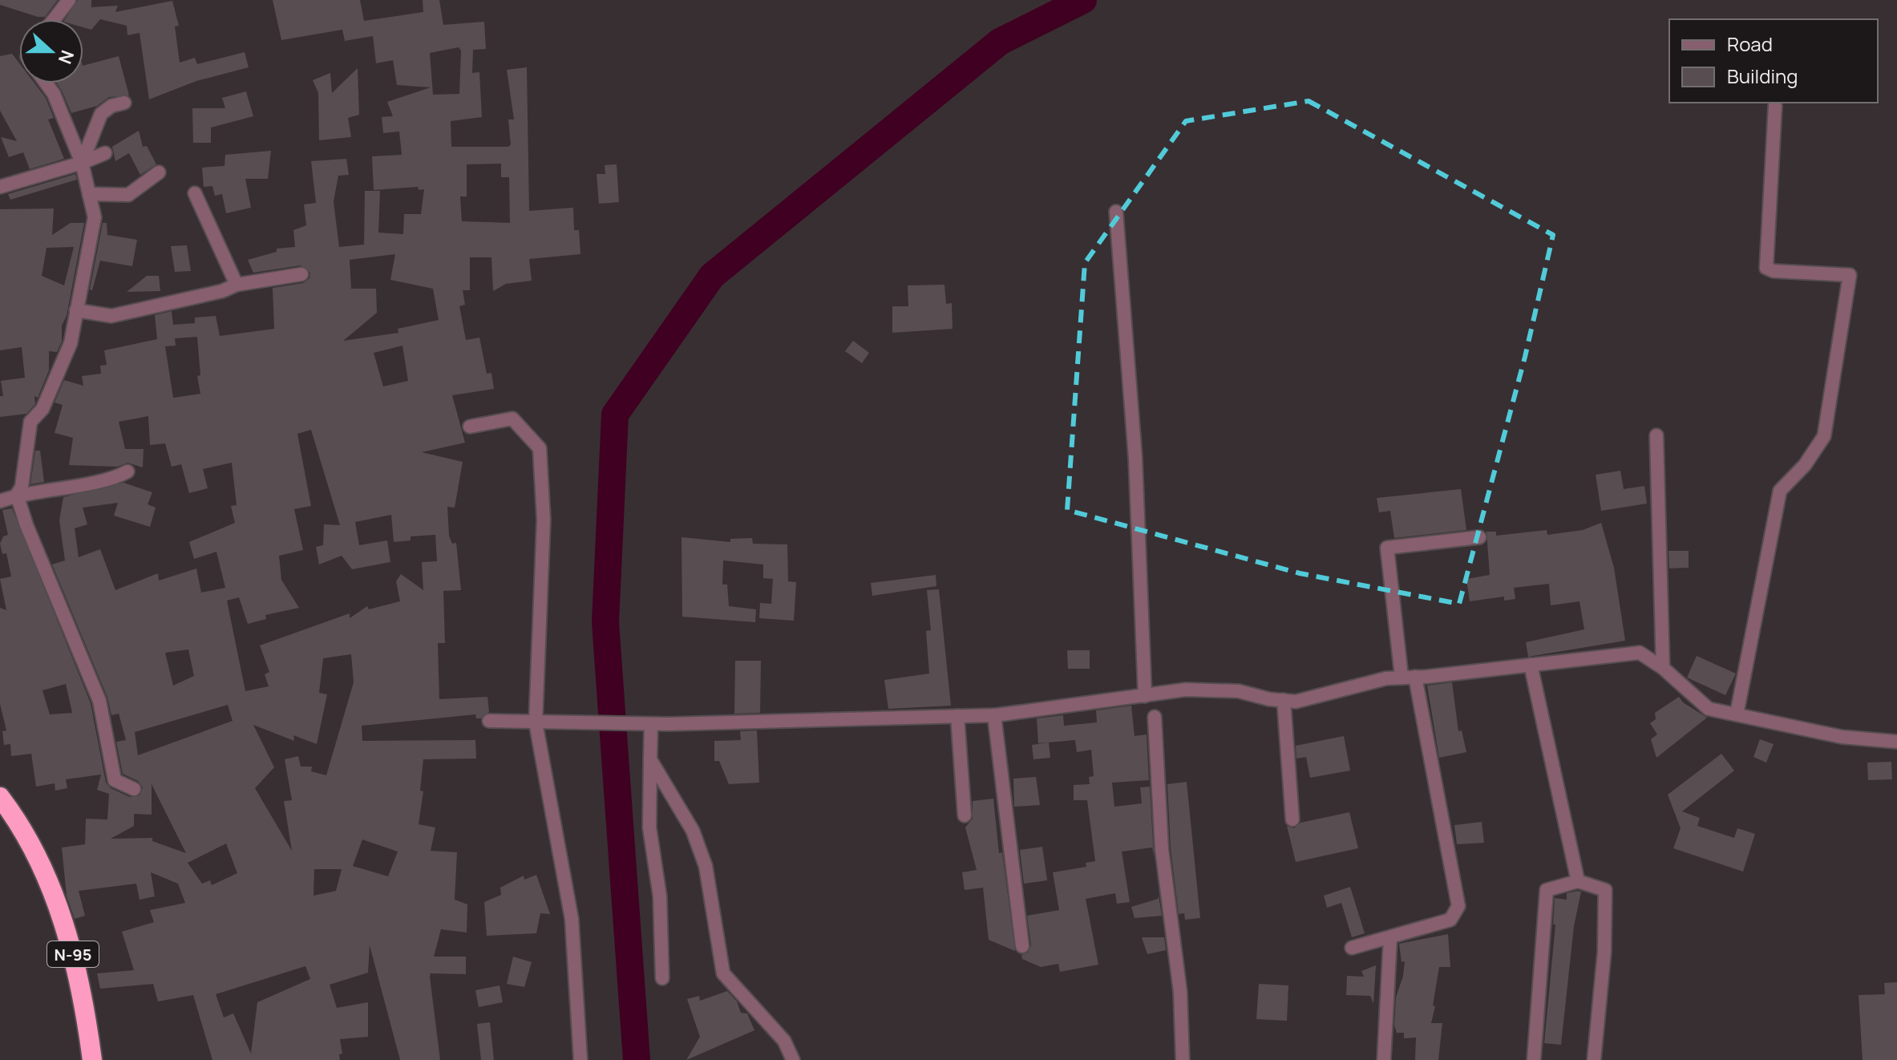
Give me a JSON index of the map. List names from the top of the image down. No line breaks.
{"streets":{"highway":["N-95"]},"legend":["Road","Building"],"north":"right"}
